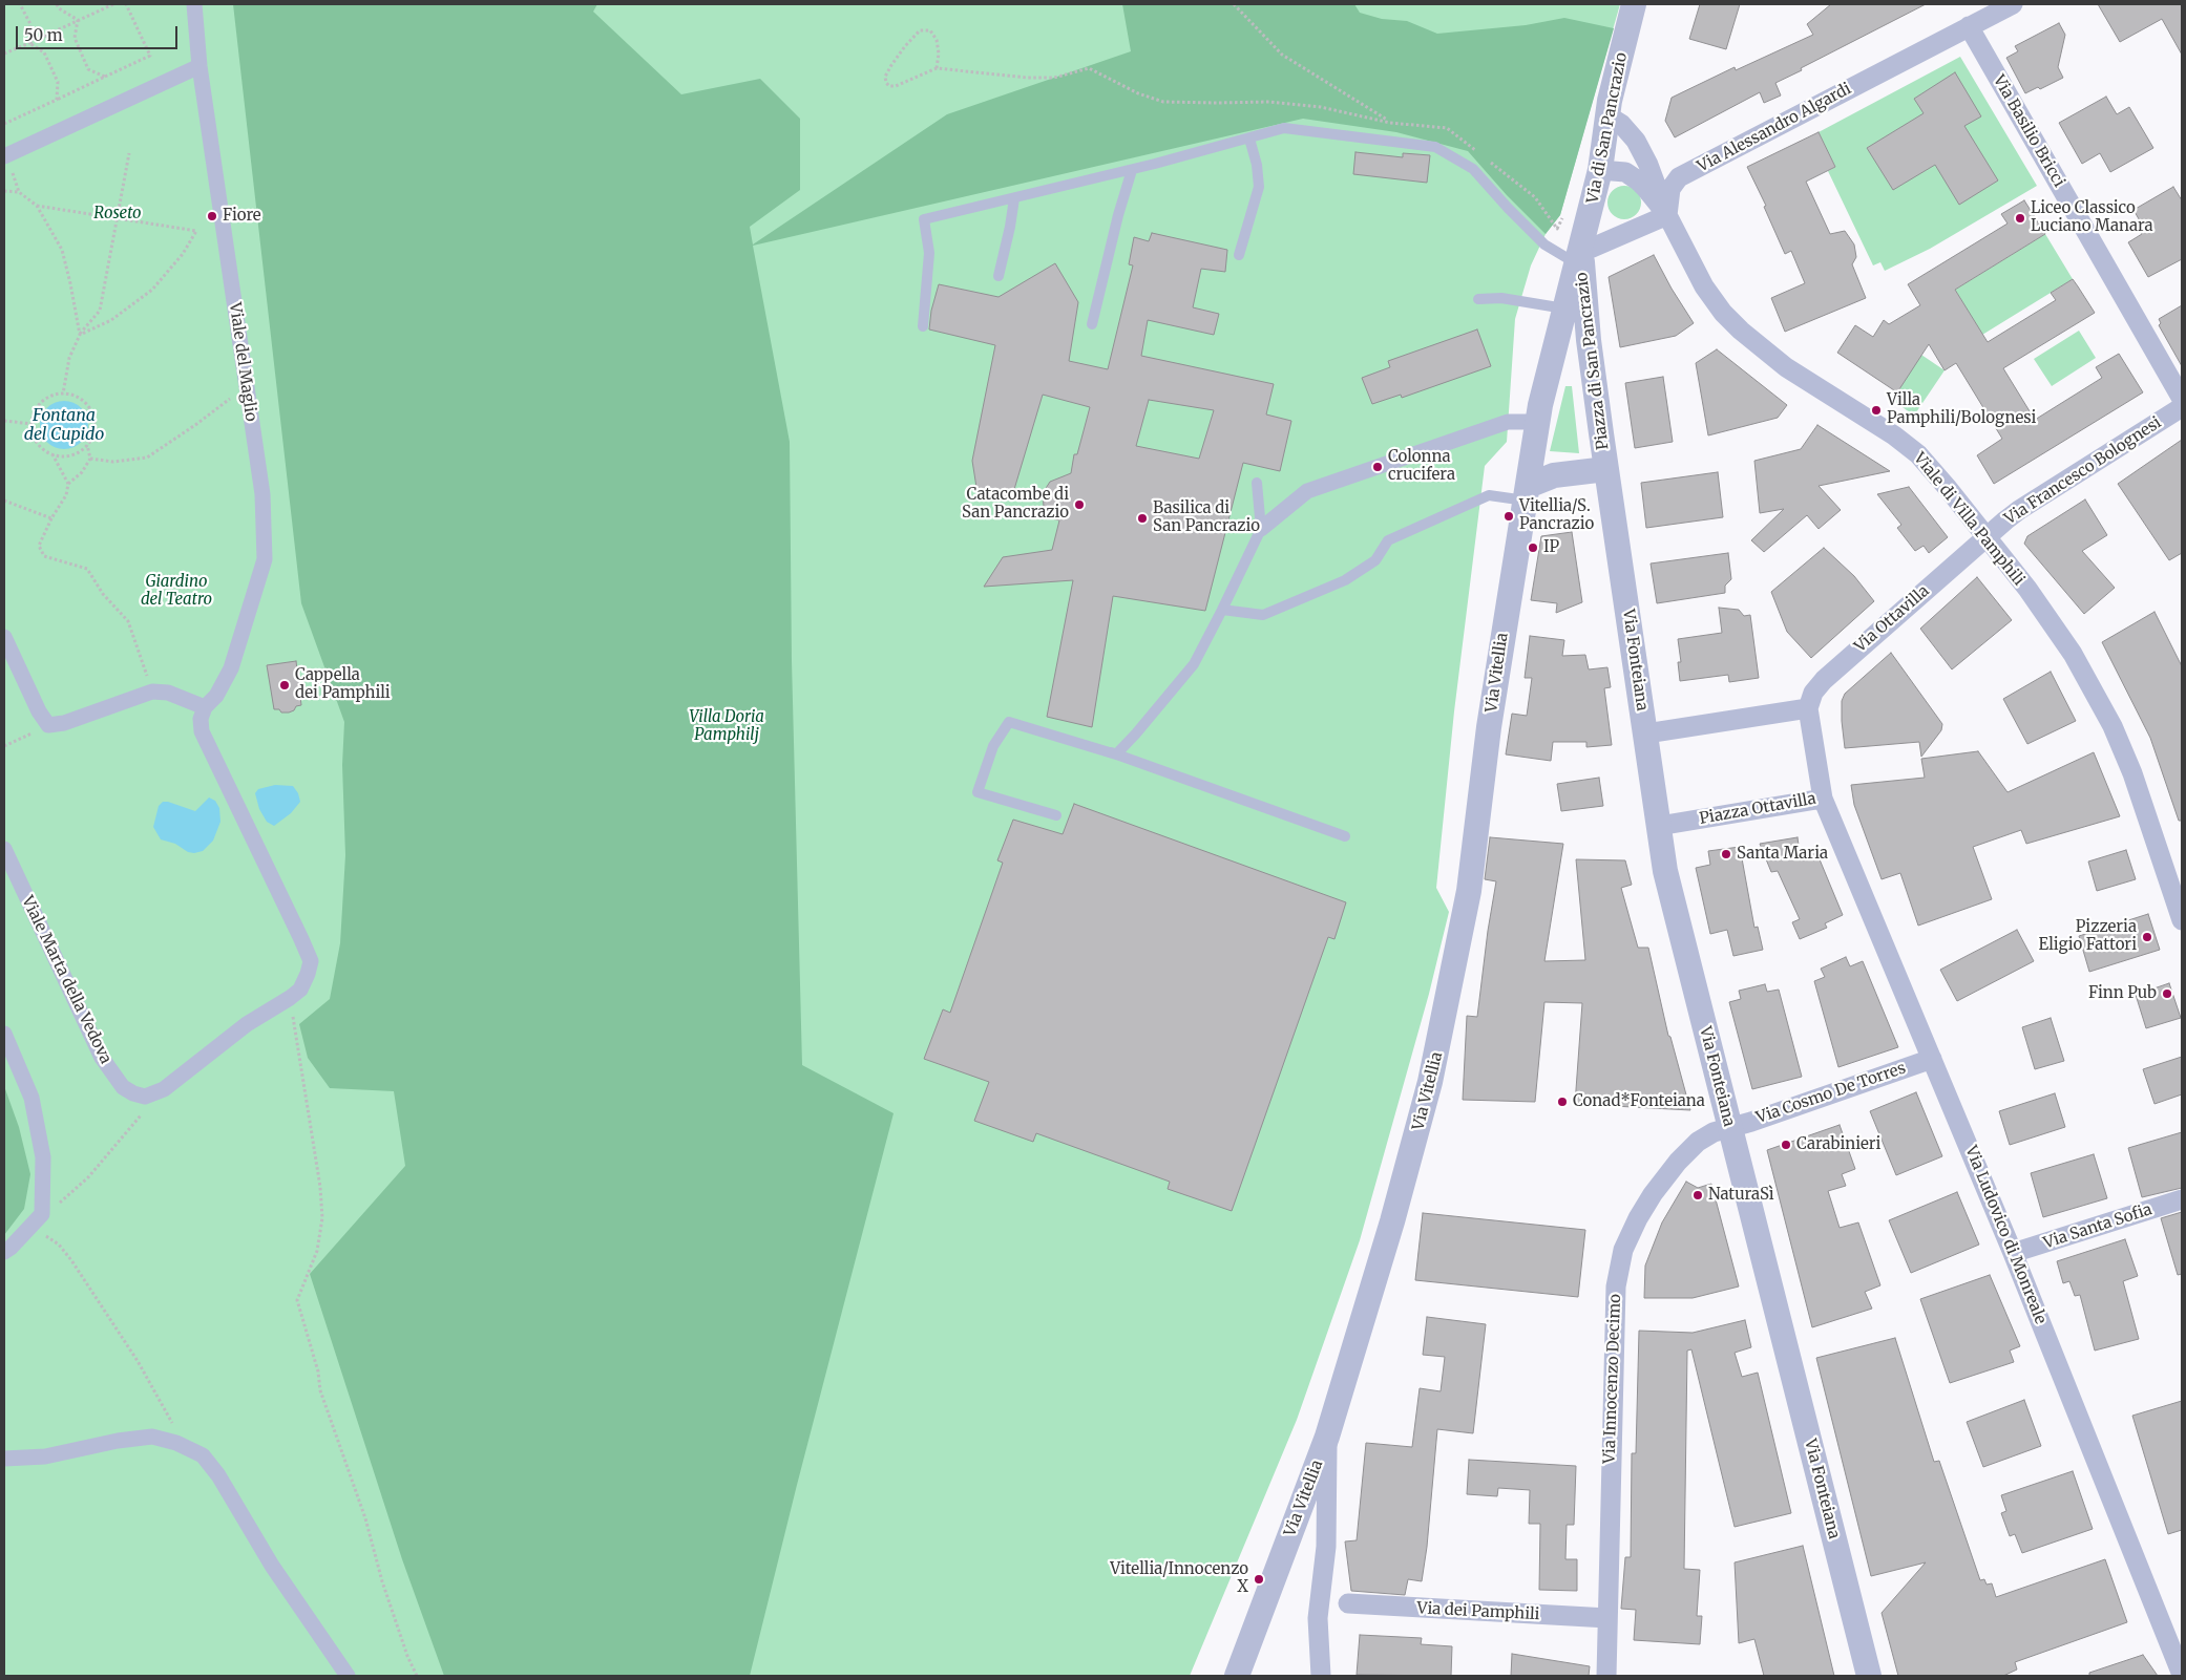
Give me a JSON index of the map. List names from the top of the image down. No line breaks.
{"streets":{"street":["Via di San Pancrazio","Via Alessandro Algardi","Via Basilio Bricci","Piazza di San Pancrazio","Viale del Maglio","Via Francesco Bolognesi","Viale di Villa Pamphili","Via Ottavilla","Via Fonteiana","Via Vitellia","Piazza Ottavilla","Viale Marta della Vedova","Via Cosmo De Torres","Via Santa Sofia","Via Ludovico di Monreale","Via Innocenzo Decimo","Via dei Pamphili"]},"crossings":[["Via di San Pancrazio","Piazza di San Pancrazio"],["Via di San Pancrazio","Viale di Villa Pamphili"],["Via Alessandro Algardi","Via Basilio Bricci"],["Via Alessandro Algardi","Viale di Villa Pamphili"],["Piazza di San Pancrazio","Via Fonteiana"],["Piazza di San Pancrazio","Via Vitellia"],["Viale del Maglio","Viale Marta della Vedova"],["Via Francesco Bolognesi","Viale di Villa Pamphili"],["Via Francesco Bolognesi","Via Ottavilla"],["Viale di Villa Pamphili","Via Ottavilla"],["Via Ottavilla","Piazza Ottavilla"],["Via Fonteiana","Piazza Ottavilla"],["Via Fonteiana","Via Cosmo De Torres"],["Via Fonteiana","Via Innocenzo Decimo"],["Piazza Ottavilla","Via Ludovico di Monreale"],["Via Cosmo De Torres","Via Ludovico di Monreale"],["Via Cosmo De Torres","Via Innocenzo Decimo"],["Via Santa Sofia","Via Ludovico di Monreale"],["Via Innocenzo Decimo","Via dei Pamphili"]],"water":["Fontana del Cupido"],"parks":["Roseto","Giardino del Teatro","Villa Doria Pamphilj"],"places":["Fiore","Liceo Classico Luciano Manara","Villa Pamphili/Bolognesi","Colonna crucifera","Catacombe di San Pancrazio","Vitellia/S. Pancrazio","Basilica di San Pancrazio","IP","Cappella dei Pamphili","Santa Maria","Pizzeria Eligio Fattori","Finn Pub","Conad*Fonteiana","Carabinieri","NaturaSì","Vitellia/Innocenzo X"],"scale_bar":"50 m"}
